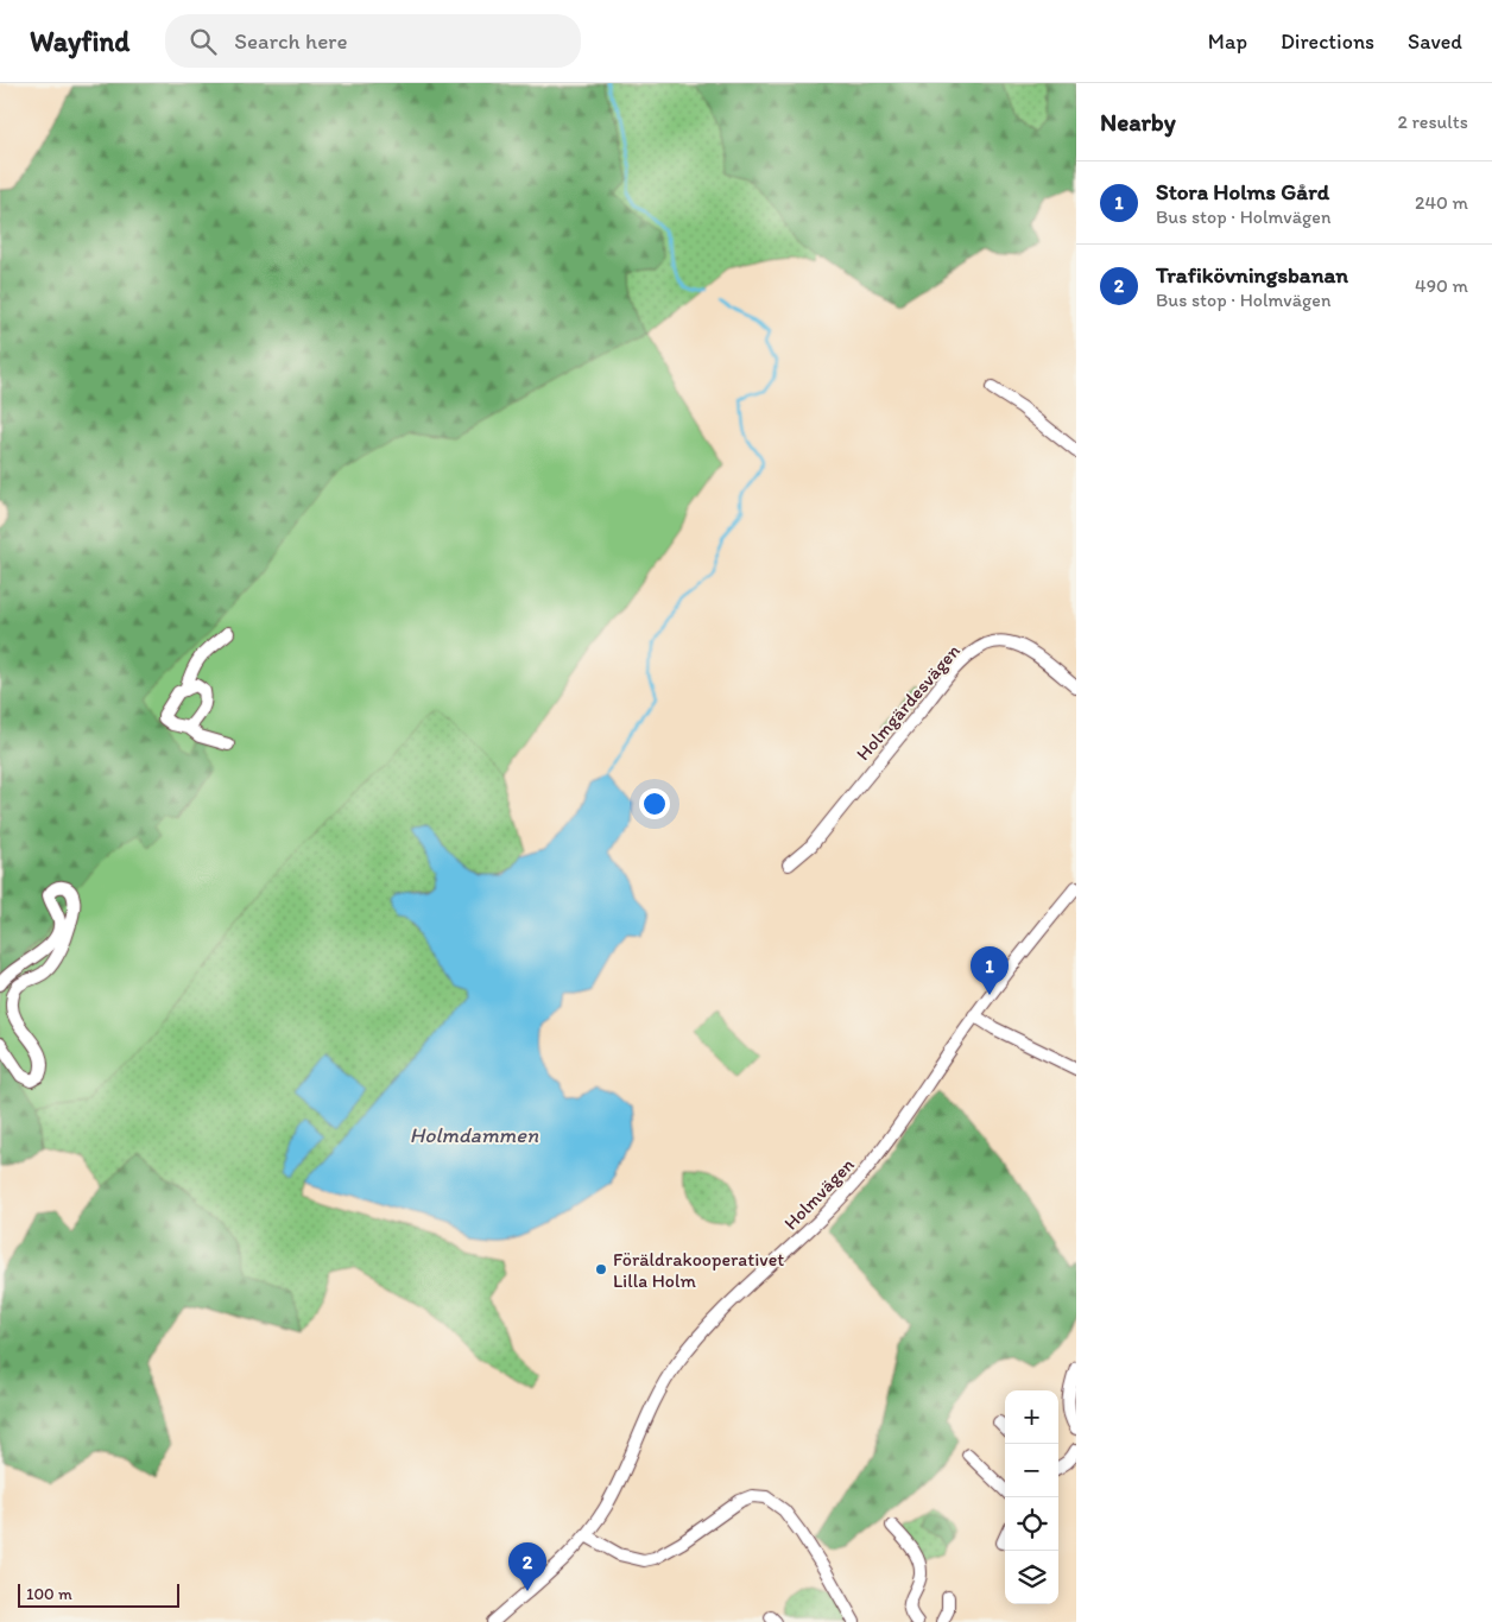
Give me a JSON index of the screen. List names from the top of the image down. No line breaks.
{"streets":{"street":["Holmgärdesvägen","Holmvägen"]},"water":["Holmdammen"],"places":["Föräldrakooperativet Lilla Holm"],"scale_bar":"100 m","page":{"header":"Wayfind","search":"Search here","nav":["Map","Directions","Saved"],"heading":["Nearby","2 results"],"list":[{"mark":"1","name":"Stora Holms Gård","note":"Bus stop · Holmvägen","value":"240 m"},{"mark":"2","name":"Trafikövningsbanan","note":"Bus stop · Holmvägen","value":"490 m"}],"pins":["1","2"],"map_buttons":["+","−"],"scale":"100 m"}}
